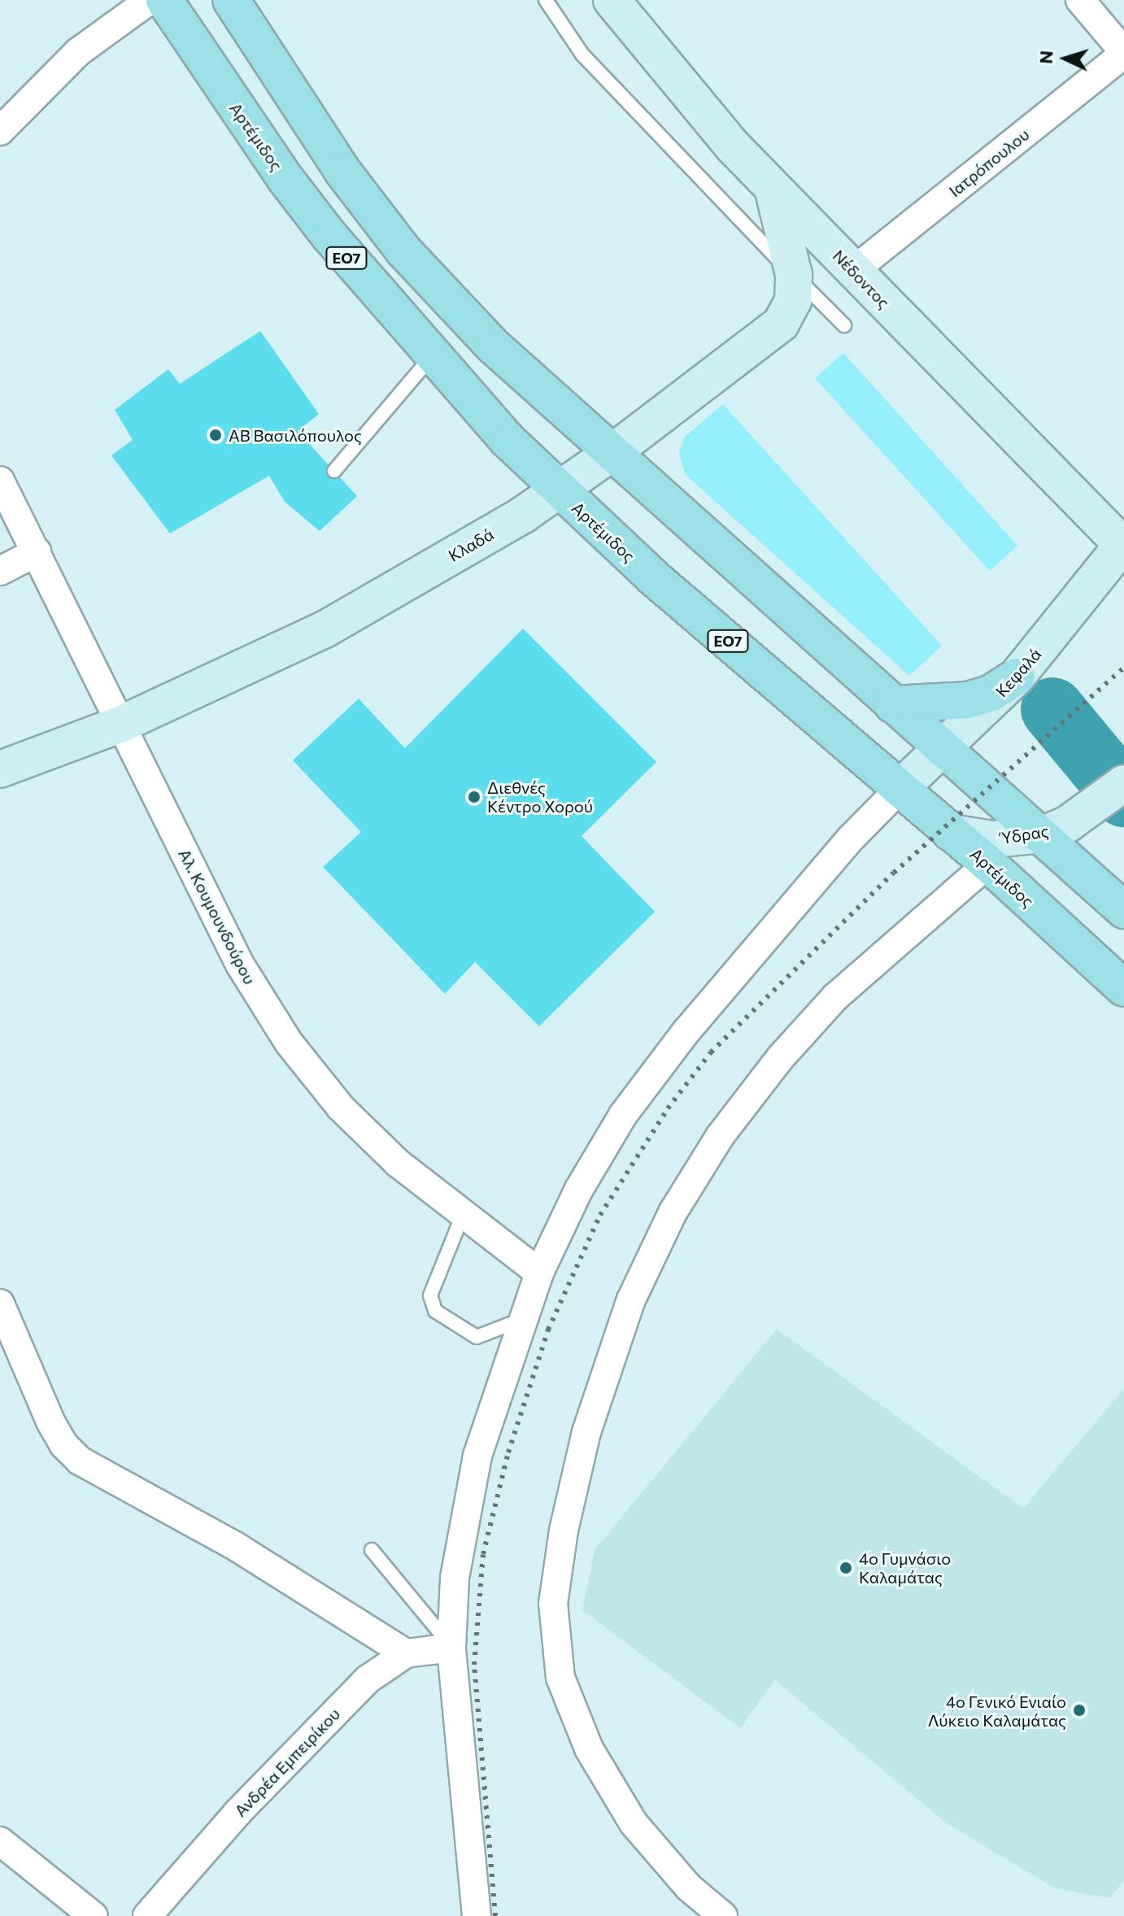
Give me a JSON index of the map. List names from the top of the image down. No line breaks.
{"streets":{"main road":["Αρτέμιδος","ΕΟ7"],"street":["Ιατρόπουλου","Νέδοντος","Κλαδά","Κεφαλά","Ύδρας","Αλ. Κουμουνδούρου","Ανδρέα Εμπειρίκου"]},"crossings":[["Αρτέμιδος","Κλαδά"],["Αρτέμιδος","Κεφαλά"],["Αρτέμιδος","Ύδρας"],["Ιατρόπουλου","Νέδοντος"],["Νέδοντος","Κλαδά"],["Νέδοντος","Κεφαλά"],["Κλαδά","Αλ. Κουμουνδούρου"]],"places":["ΑΒ Βασιλόπουλος","Διεθνές Κέντρο Χορού","4ο Γυμνάσιο Καλαμάτας","4ο Γενικό Ενιαίο Λύκειο Καλαμάτας"],"north":"left"}
